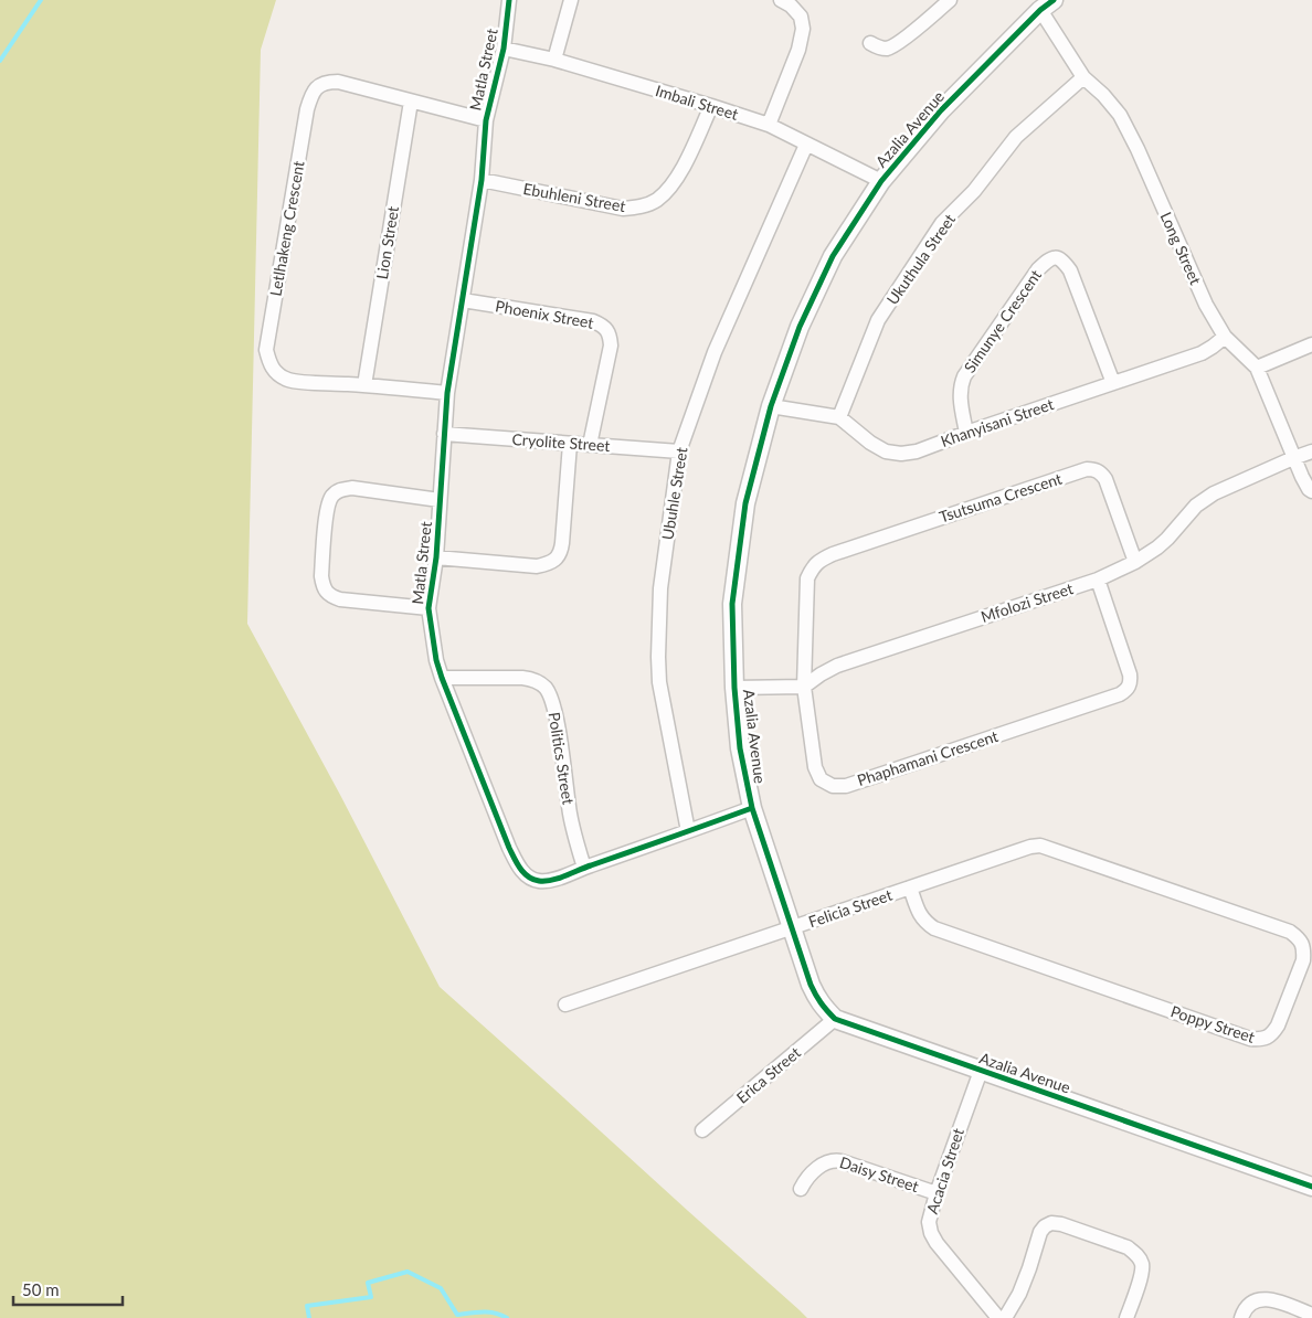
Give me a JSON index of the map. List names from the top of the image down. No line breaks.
{"streets":{"street":["Matla Street","Imbali Street","Azalia Avenue","Ebuhleni Street","Letlhakeng Crescent","Lion Street","Long Street","Ukuthula Street","Phoenix Street","Simunye Crescent","Khanyisani Street","Cryolite Street","Ubuhle Street","Tsutsuma Crescent","Mfolozi Street","Politics Street","Phaphamani Crescent","Felicia Street","Poppy Street","Erica Street","Acacia Street","Daisy Street"]},"crossings":[["Matla Street","Imbali Street"],["Matla Street","Azalia Avenue"],["Matla Street","Ebuhleni Street"],["Matla Street","Letlhakeng Crescent"],["Matla Street","Phoenix Street"],["Matla Street","Cryolite Street"],["Matla Street","Ubuhle Street"],["Matla Street","Politics Street"],["Imbali Street","Azalia Avenue"],["Imbali Street","Ebuhleni Street"],["Imbali Street","Ubuhle Street"],["Azalia Avenue","Long Street"],["Azalia Avenue","Felicia Street"],["Azalia Avenue","Erica Street"],["Azalia Avenue","Acacia Street"],["Letlhakeng Crescent","Lion Street"],["Long Street","Ukuthula Street"],["Long Street","Khanyisani Street"],["Long Street","Mfolozi Street"],["Ukuthula Street","Khanyisani Street"],["Phoenix Street","Cryolite Street"],["Simunye Crescent","Khanyisani Street"],["Cryolite Street","Ubuhle Street"],["Tsutsuma Crescent","Mfolozi Street"],["Tsutsuma Crescent","Phaphamani Crescent"],["Mfolozi Street","Phaphamani Crescent"],["Felicia Street","Poppy Street"],["Acacia Street","Daisy Street"]],"scale_bar":"50 m"}
